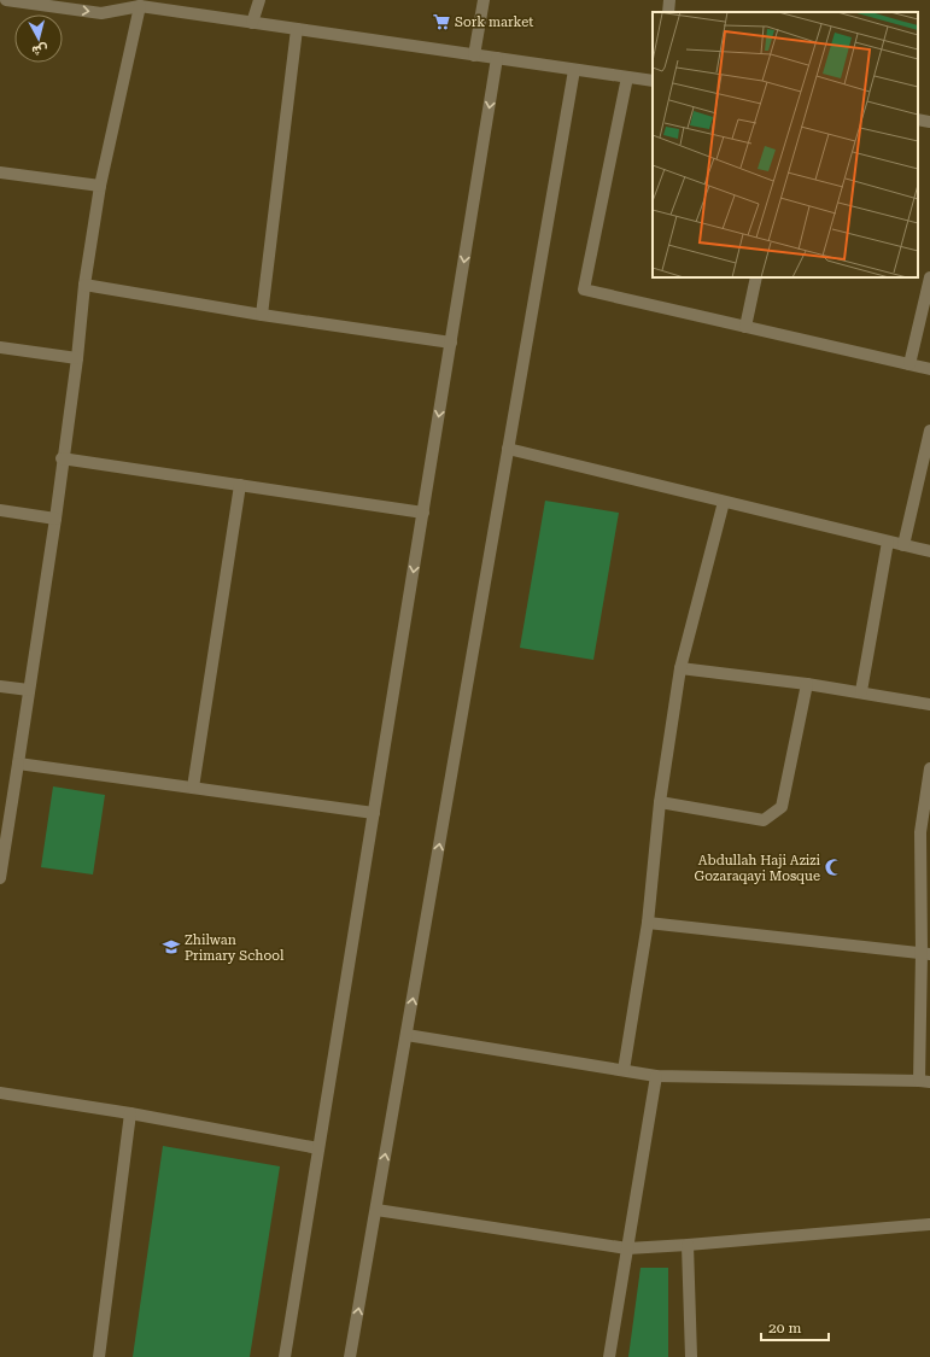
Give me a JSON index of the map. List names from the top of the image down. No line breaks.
{"places":{"supermarket":["Sork market"],"mosque":["Abdullah Haji Azizi Gozaraqayi Mosque"],"school or university":["Zhilwan Primary School"]},"scale_bar":"20 m","north":"bottom"}
